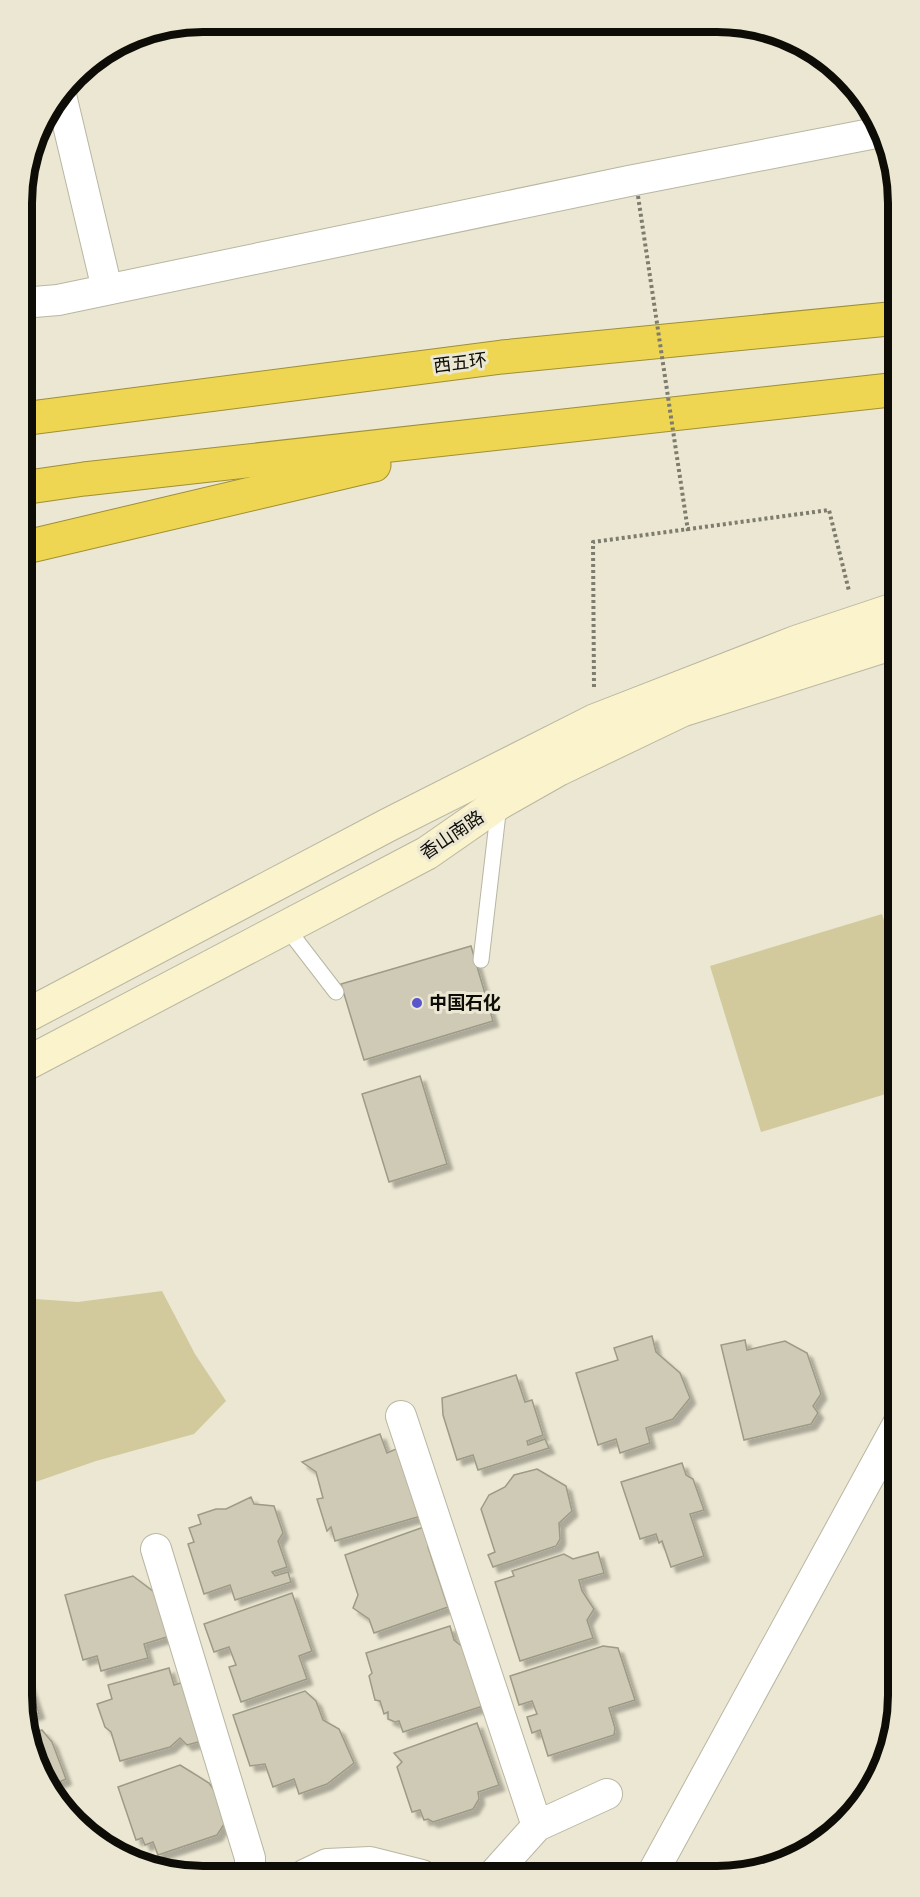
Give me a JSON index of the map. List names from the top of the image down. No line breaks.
{"streets":{"highway":["西五环"],"main road":["香山南路"]},"places":["中国石化"]}
